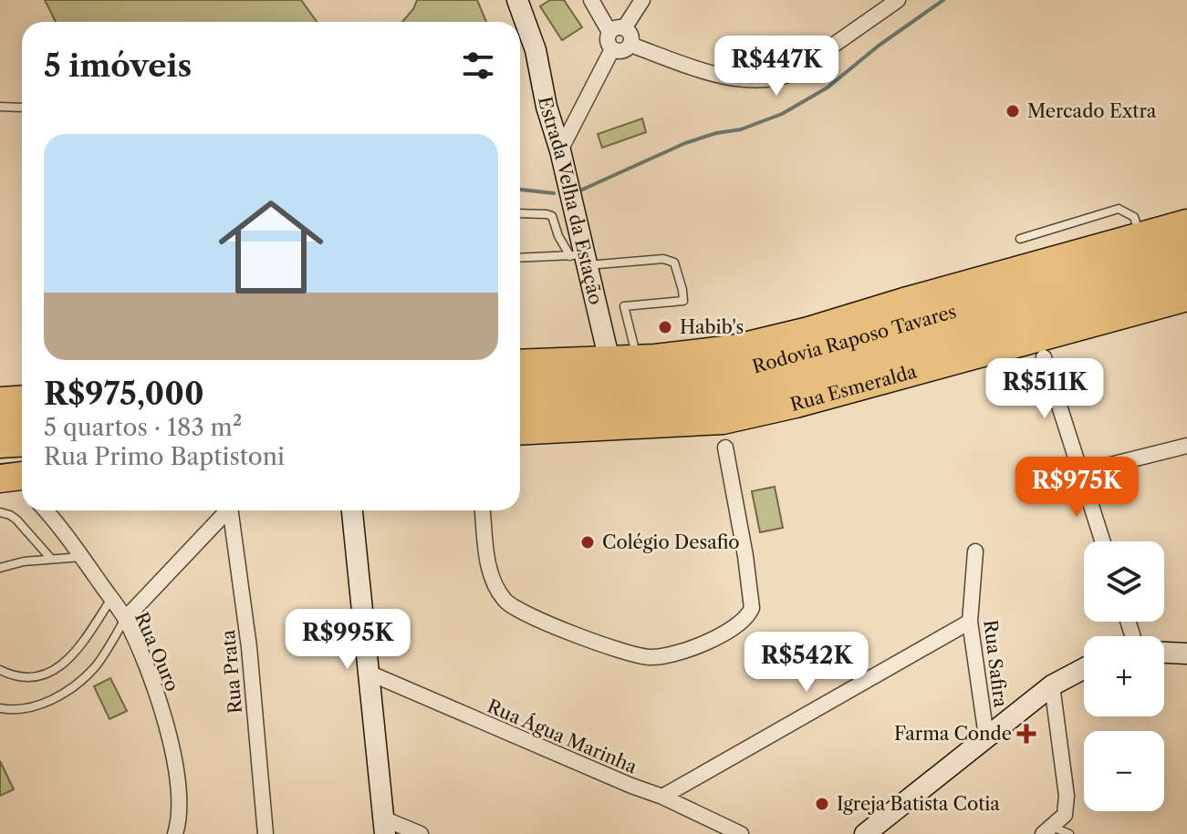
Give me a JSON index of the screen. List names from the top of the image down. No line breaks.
{"streets":{"highway":["Rodovia Raposo Tavares","Rua Esmeralda"],"street":["Estrada Velha da Estação","Rua Ouro","Rua Safira","Rua Prata","Rua Água Marinha"]},"places":{"other":["Mercado Extra","Habib's","Colégio Desafio","Igreja Batista Cotia"],"health":["Farma Conde"]},"page":{"heading":"5 imóveis","price":["R$447K","R$511K","R$975K","R$995K","R$542K"],"list":[{"name":"R$975,000","note":"5 quartos · 183 m² · Rua Primo Baptistoni"}],"map_buttons":["+","−"]}}
